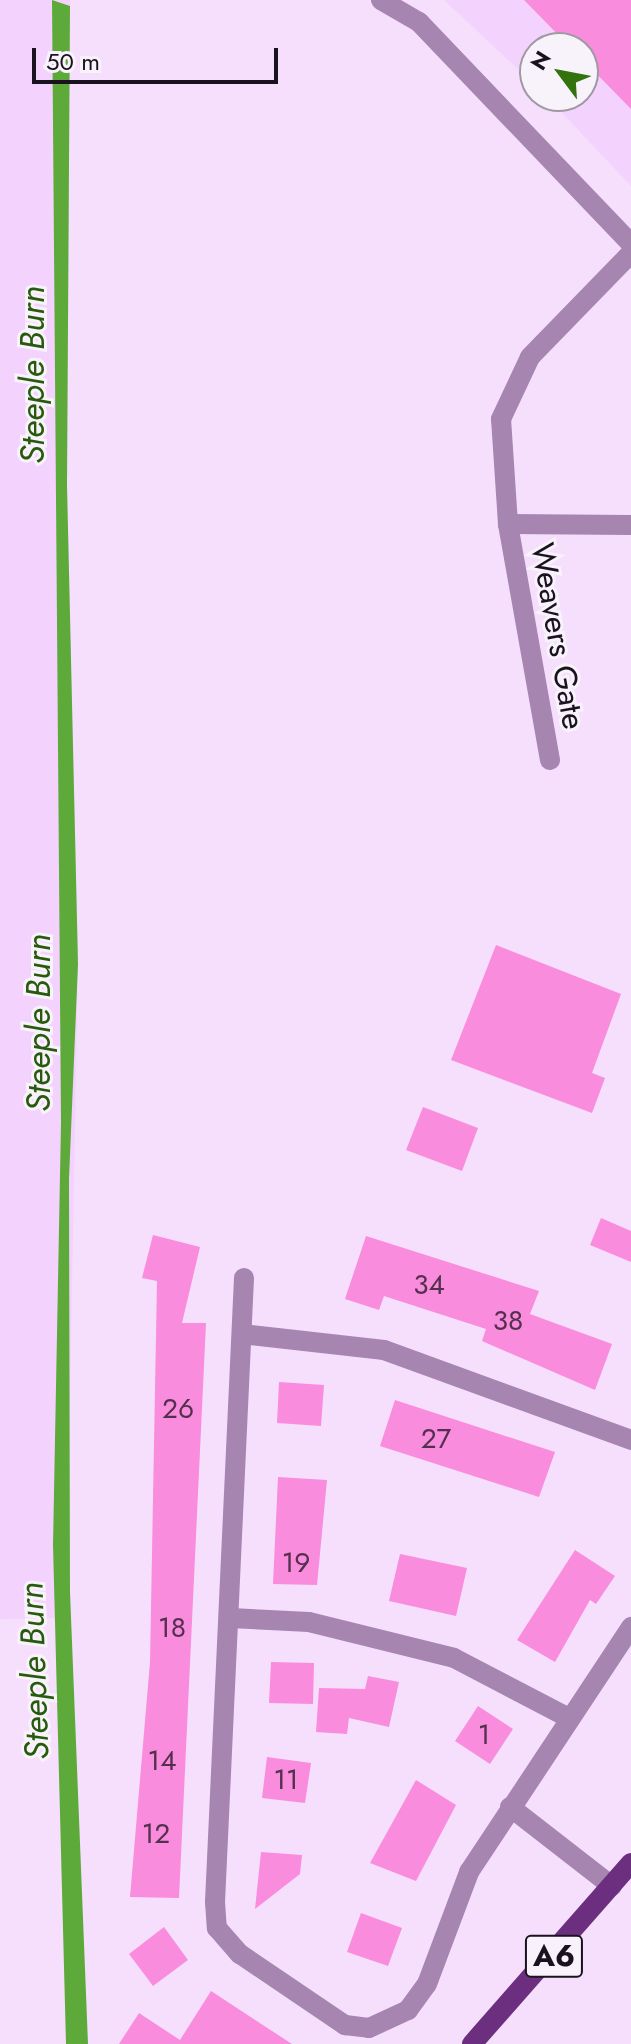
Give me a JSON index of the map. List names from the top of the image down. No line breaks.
{"streets":{"main road":["A6"],"street":["Weavers Gate"]},"water":["Steeple Burn"],"house_numbers":["34","38","26","27","19","18","1","14","11","12"],"scale_bar":"50 m","north":"top left"}
